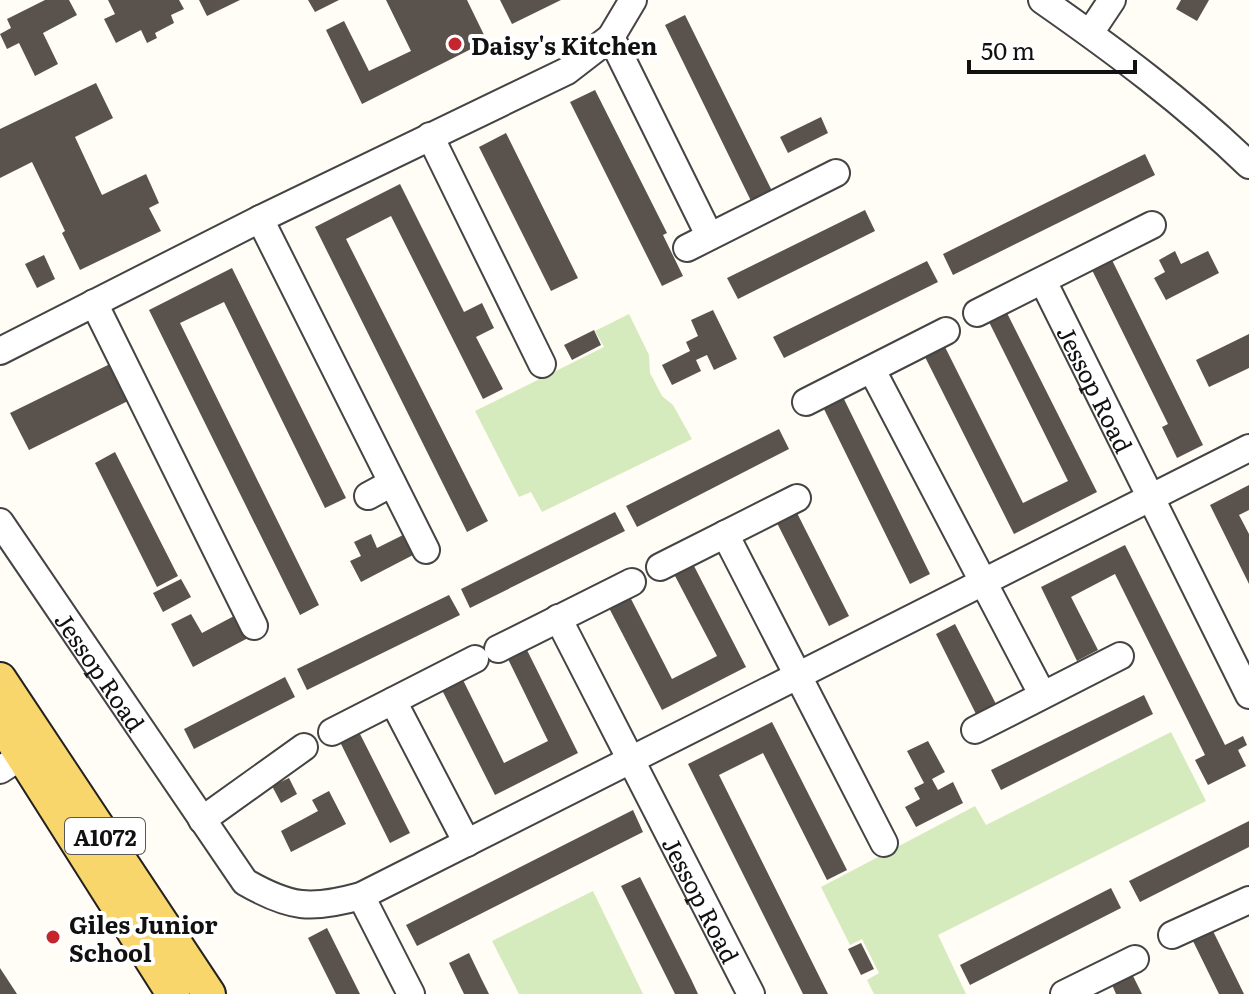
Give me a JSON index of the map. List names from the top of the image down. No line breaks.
{"streets":{"main road":["A1072"],"street":["Jessop Road"]},"places":["Daisy's Kitchen","Giles Junior School"],"scale_bar":"50 m"}
